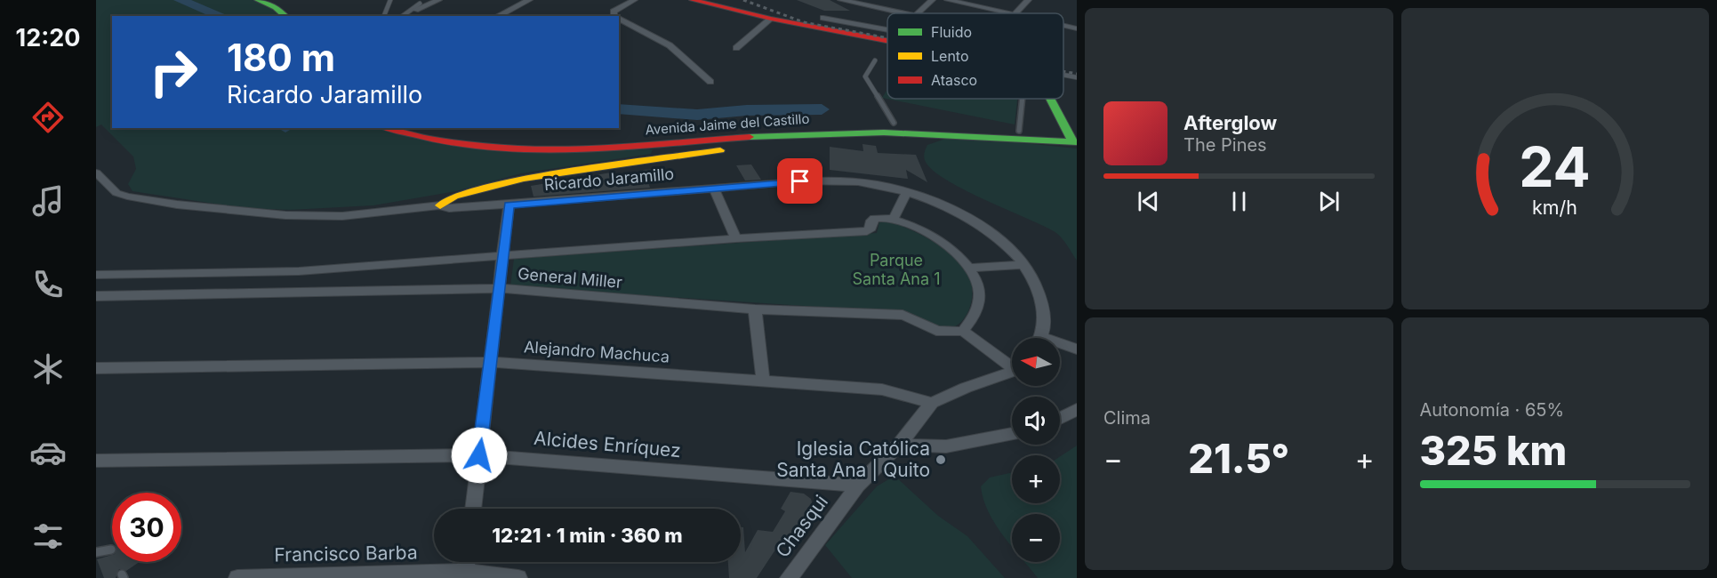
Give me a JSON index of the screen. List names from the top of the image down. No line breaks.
{"streets":{"main road":["Avenida Jaime del Castillo"],"street":["Ricardo Jaramillo","General Miller","Alejandro Machuca","Alcides Enríquez","Chasqui","Francisco Barba"]},"crossings":[["Alejandro Machuca","Chasqui"],["Alcides Enríquez","Chasqui"]],"parks":["Parque Santa Ana 1"],"places":["Iglesia Católica Santa Ana | Quito"],"legend":["Fluido","Lento","Atasco"],"north":"left","page":{"tabs":"12:20","turn":["180 m","Ricardo Jaramillo"],"song":["Afterglow","The Pines"],"tile":["Clima",["Autonomía · 65%","325 km"]],"map_buttons":["+","−"],"heat":["−","21.5°","+"],"limit":"30","trip":"12:21 · 1 min · 360 m","gauge":["24","km/h"]}}
